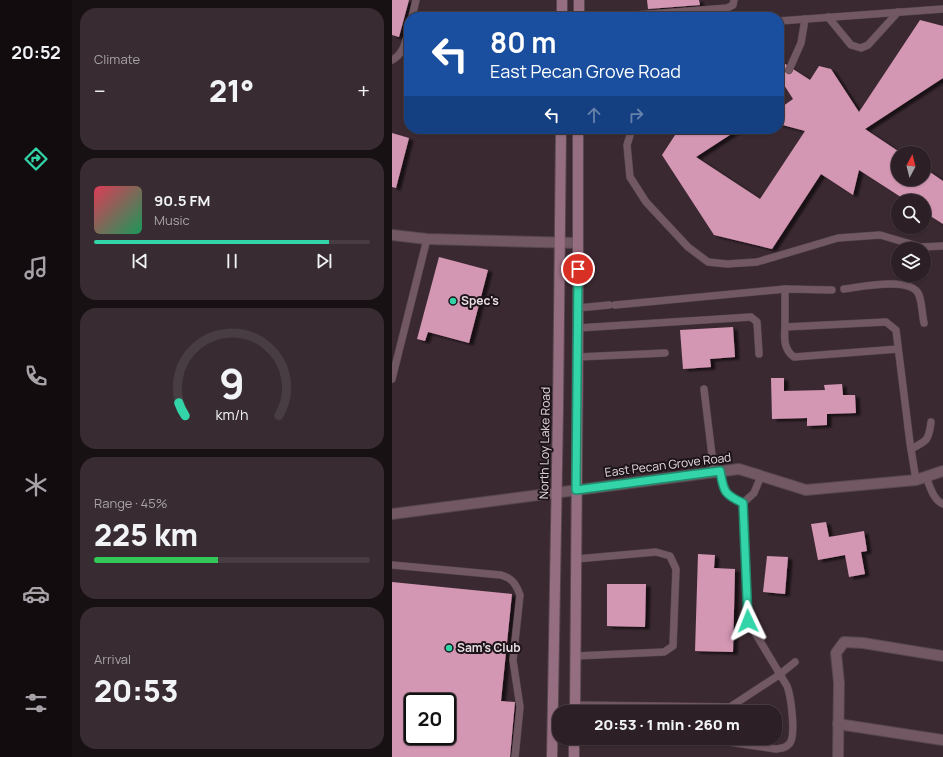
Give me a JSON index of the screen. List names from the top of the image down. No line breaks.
{"streets":{"main road":["North Loy Lake Road"],"street":["East Pecan Grove Road"]},"crossings":[["North Loy Lake Road","East Pecan Grove Road"]],"places":["Spec's","Sam's Club"],"north":"top","page":{"tabs":"20:52","tile":["Climate",["Range · 45%","225 km"],["Arrival","20:53"]],"turn":["80 m","East Pecan Grove Road"],"heat":["−","21°","+"],"song":["90.5 FM","Music"],"limit":"20","trip":"20:53 · 1 min · 260 m","gauge":["9","km/h"]}}
